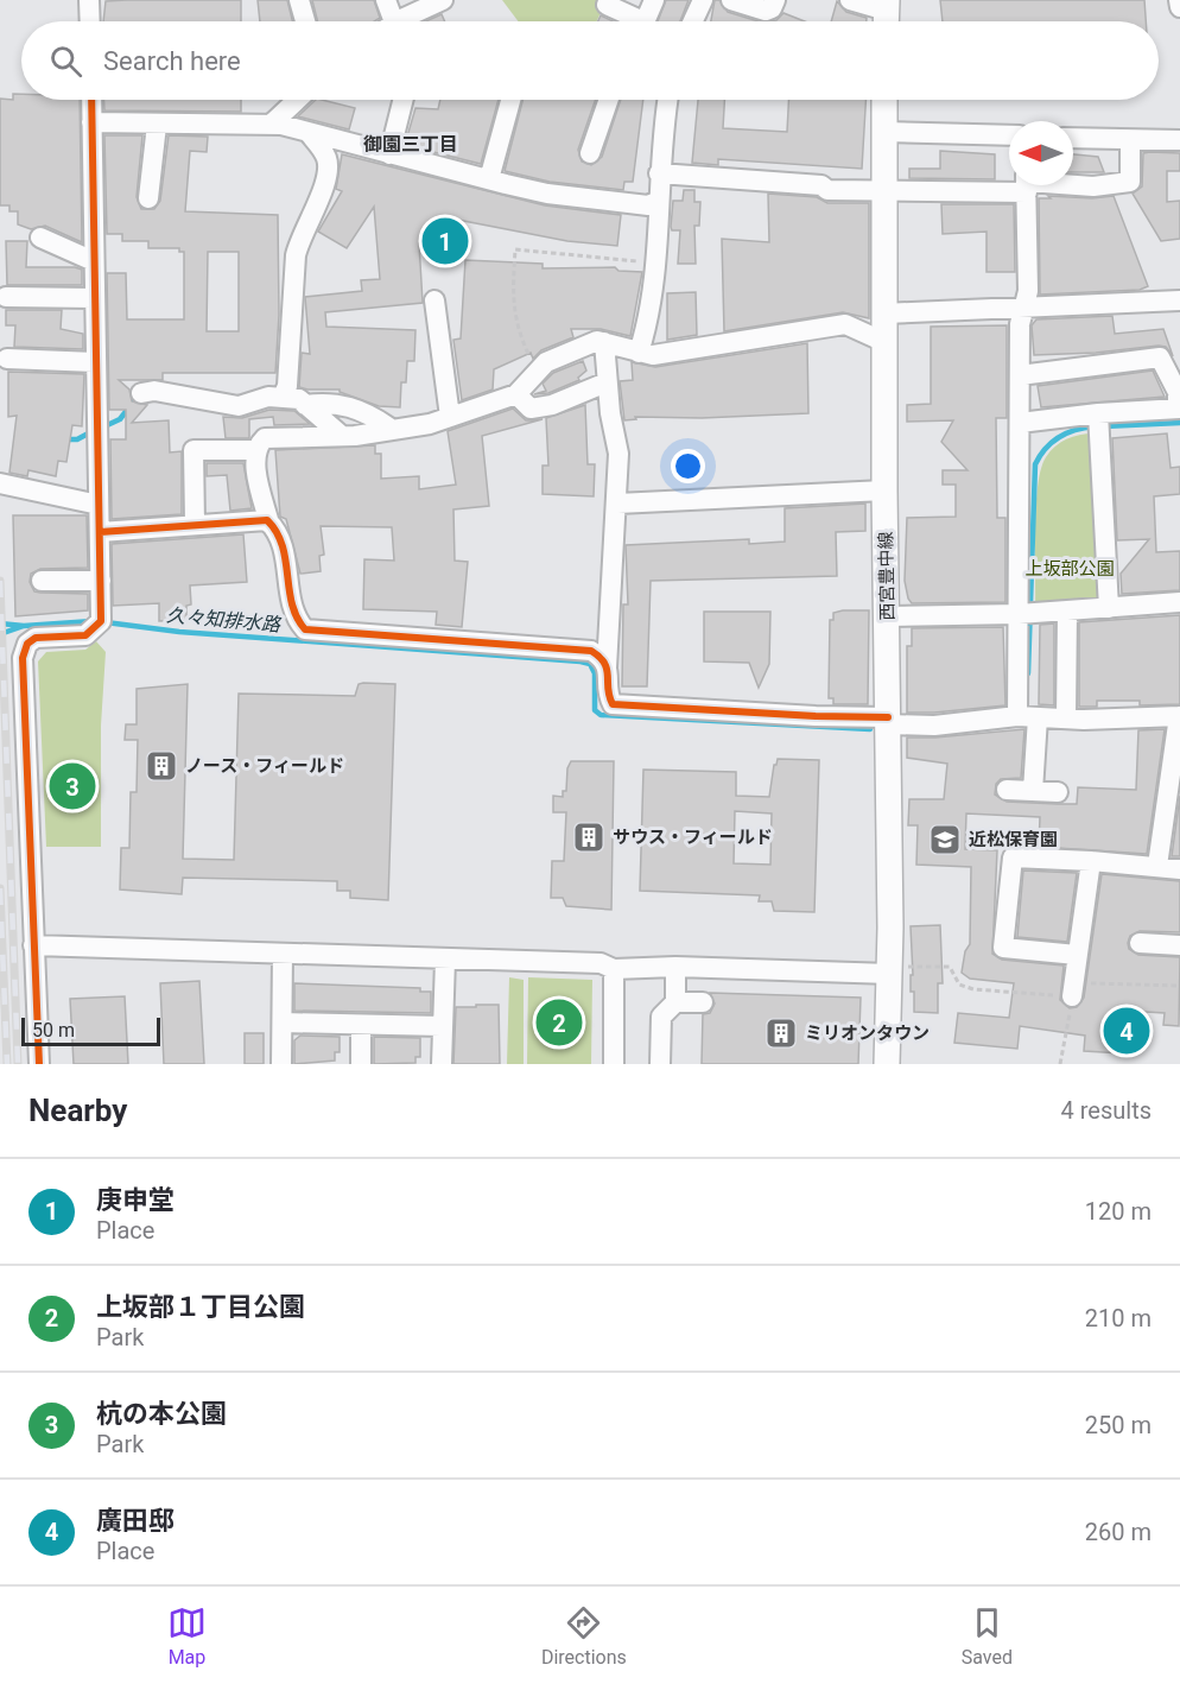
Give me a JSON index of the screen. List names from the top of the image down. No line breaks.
{"streets":{"main road":["西宮豊中線"]},"districts":["御園三丁目"],"water":["久々知排水路"],"parks":["上坂部公園"],"places":{"building":["ノース・フィールド","サウス・フィールド","ミリオンタウン"],"school or university":["近松保育園"]},"scale_bar":"50 m","north":"left","page":{"search":"Search here","pins":["1","3","2","4"],"scale":"50 m","heading":["Nearby","4 results"],"list":[{"mark":"1","name":"庚申堂","note":"Place","value":"120 m"},{"mark":"2","name":"上坂部１丁目公園","note":"Park","value":"210 m"},{"mark":"3","name":"杭の本公園","note":"Park","value":"250 m"},{"mark":"4","name":"廣田邸","note":"Place","value":"260 m"}],"nav":["Map","Directions","Saved"]}}
